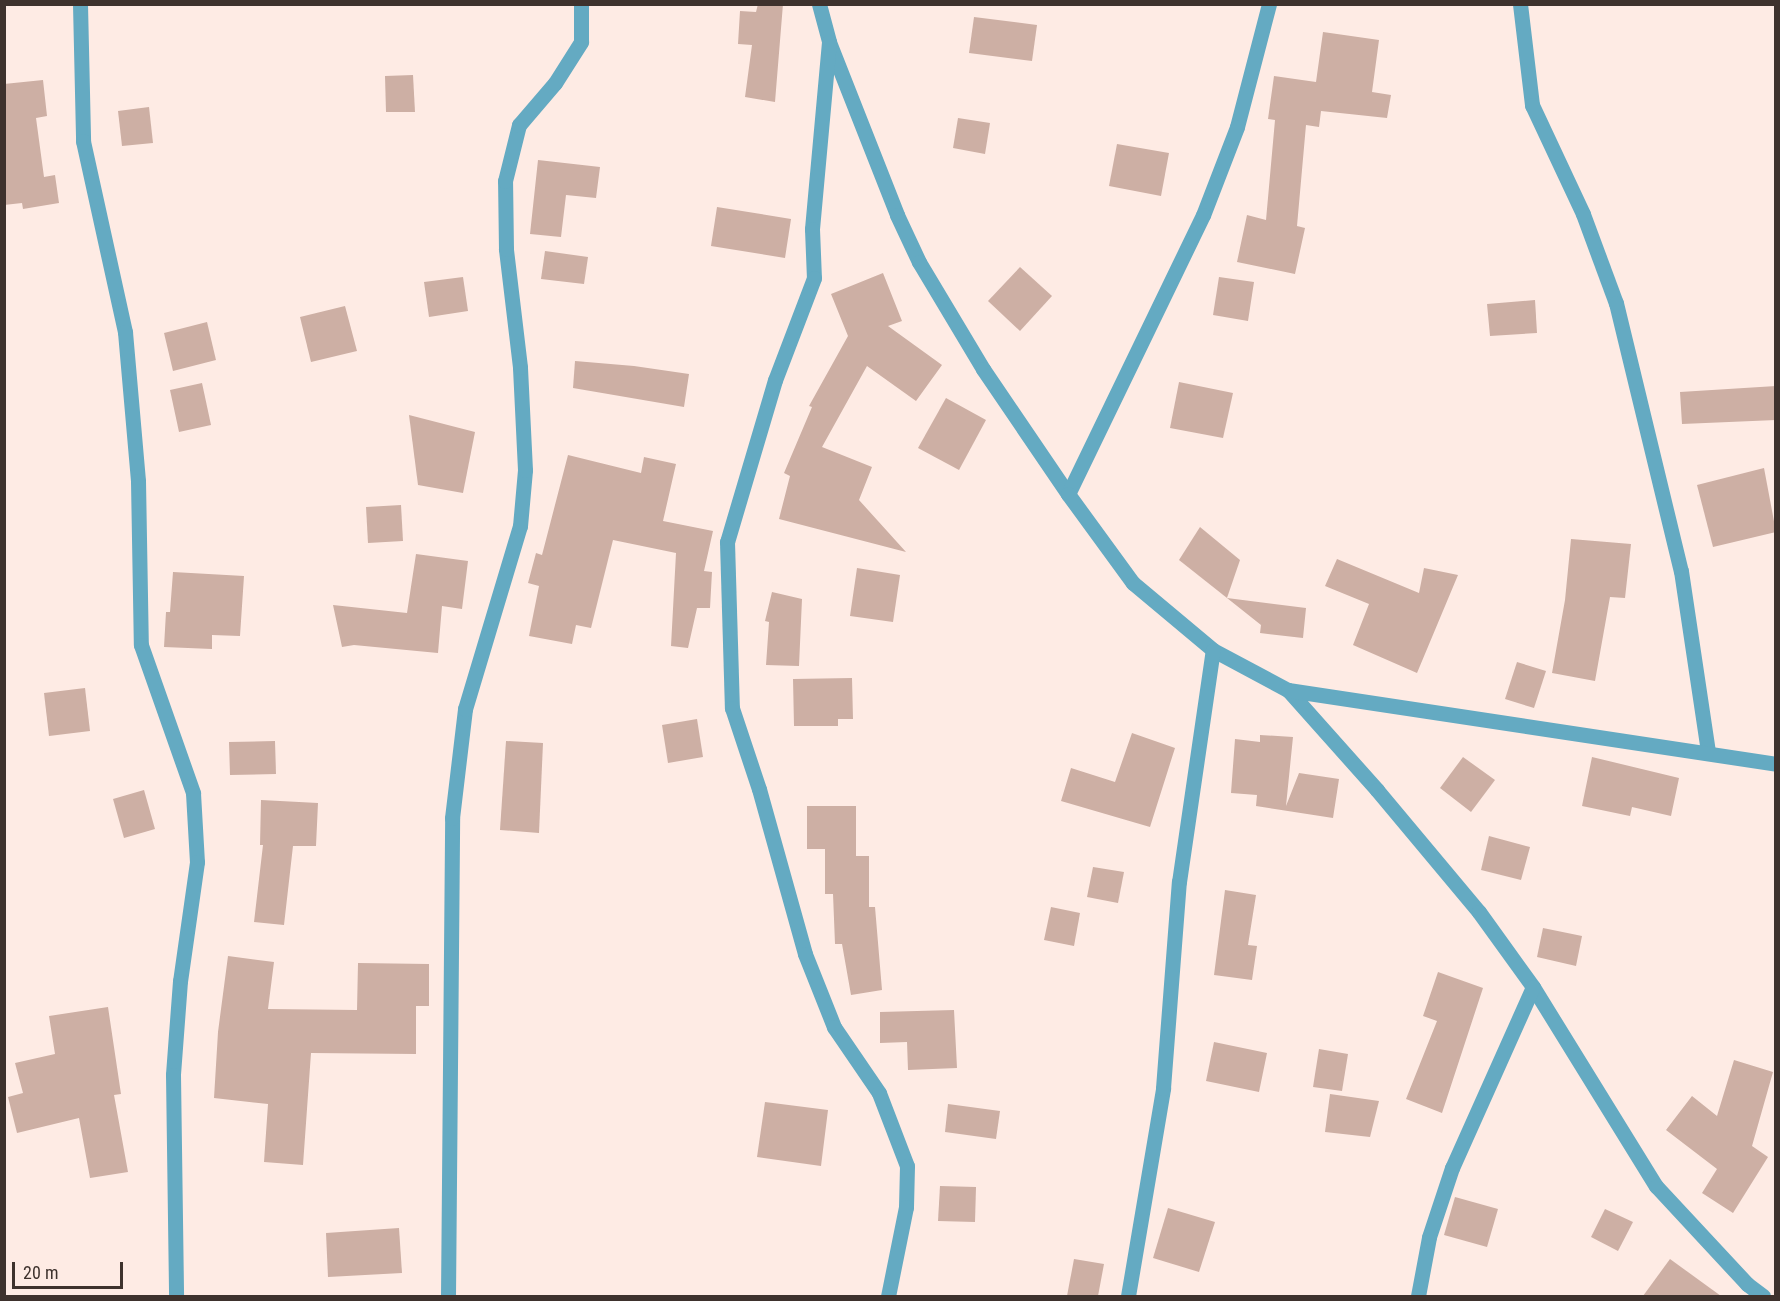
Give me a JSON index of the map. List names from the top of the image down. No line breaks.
{"scale_bar":"20 m"}
